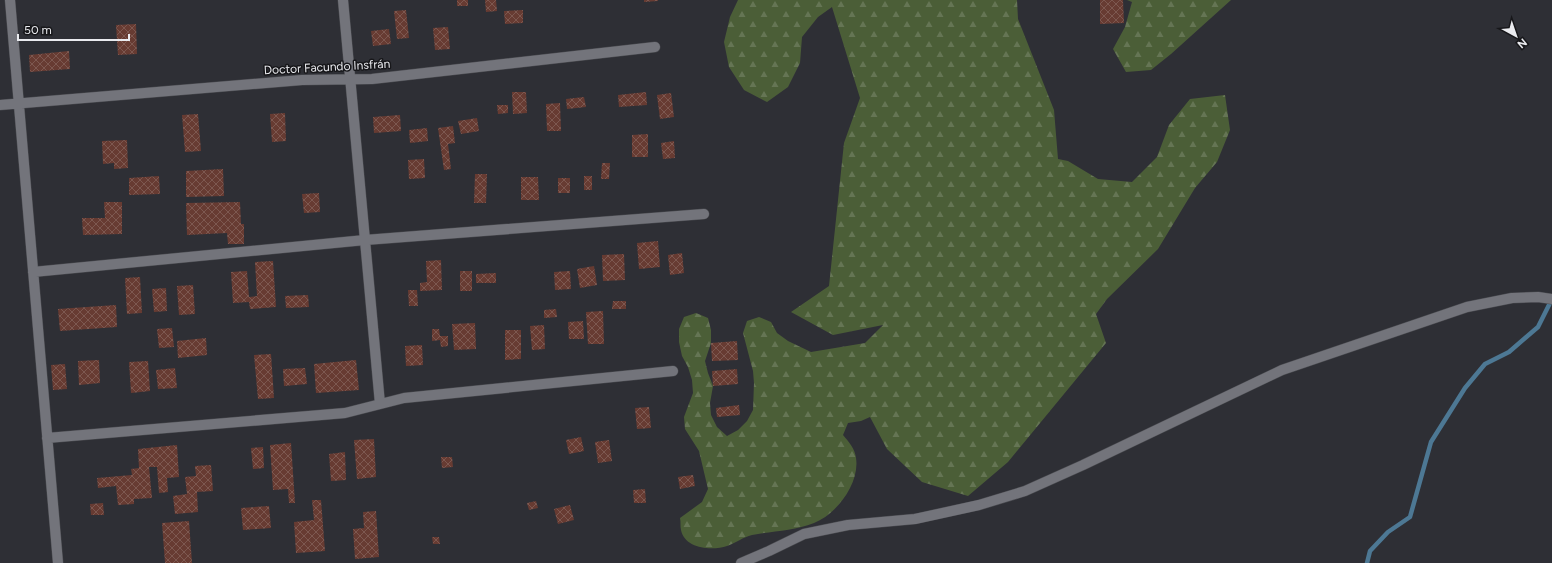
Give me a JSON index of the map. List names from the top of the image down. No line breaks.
{"streets":{"street":["Doctor Facundo Insfrán"]},"scale_bar":"50 m","north":"bottom right"}
